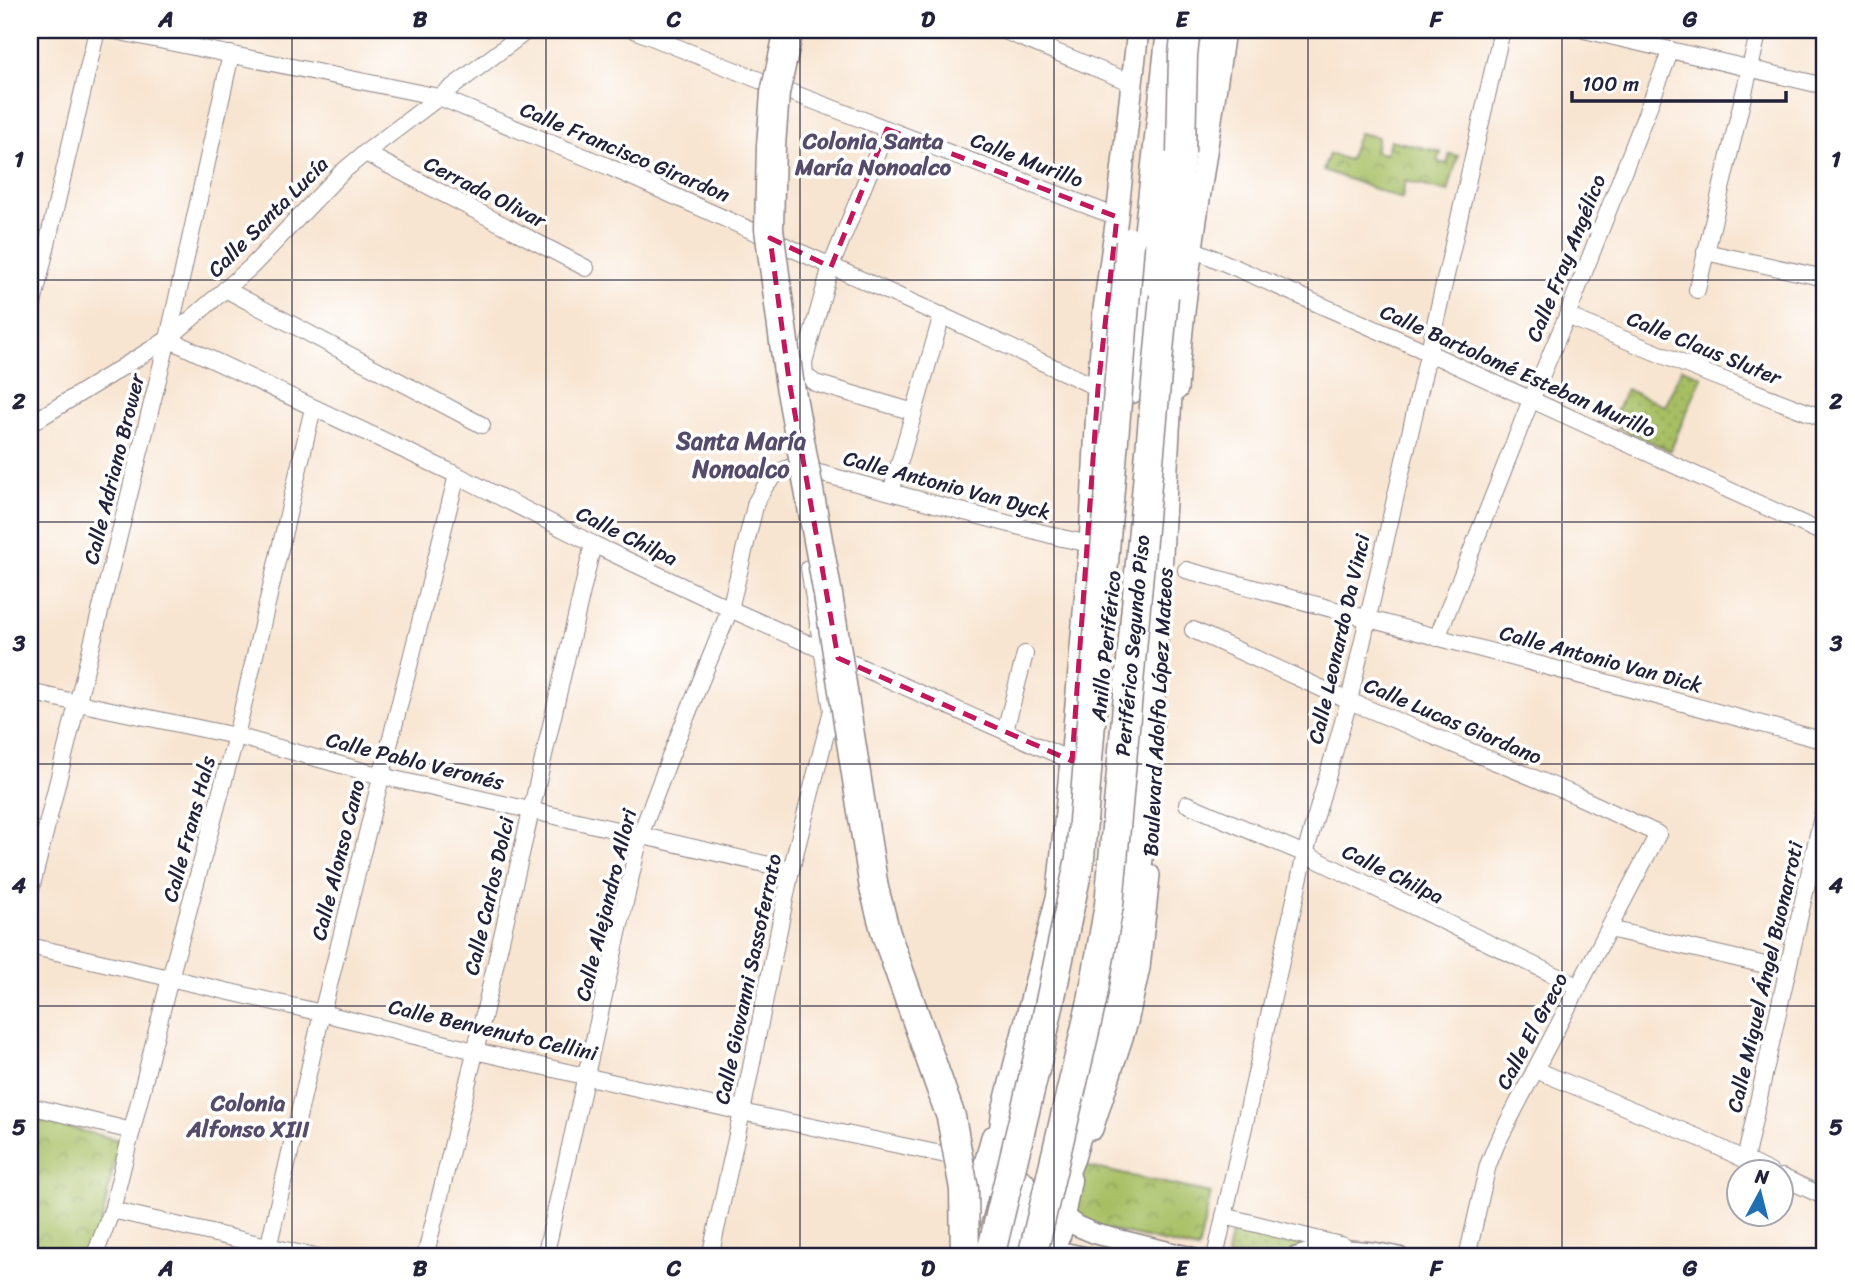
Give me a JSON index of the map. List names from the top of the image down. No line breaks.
{"streets":{"highway":["Anillo Periférico","Periférico Segundo Piso"],"main road":["Boulevard Adolfo López Mateos"],"street":["Calle Francisco Girardon","Calle Murillo","Cerrada Olivar","Calle Santa Lucía","Calle Fray Angélico","Calle Claus Sluter","Calle Bartolomé Esteban Murillo","Calle Adriano Brower","Calle Antonio Van Dyck","Calle Chilpa","Calle Leonardo Da Vinci","Calle Antonio Van Dick","Calle Lucas Giordano","Calle Pablo Veronés","Calle Frans Hals","Calle Alonso Cano","Calle Carlos Dolci","Calle Alejandro Allori","Calle Miguel Ángel Buonarroti","Calle Giovanni Sassoferrato","Calle Benvenuto Cellini","Calle El Greco"]},"crossings":[["Calle Francisco Girardon","Calle Santa Lucía"],["Calle Francisco Girardon","Calle Adriano Brower"],["Calle Murillo","Periférico Segundo Piso"],["Cerrada Olivar","Calle Santa Lucía"],["Calle Santa Lucía","Calle Adriano Brower"],["Calle Santa Lucía","Calle Chilpa"],["Calle Fray Angélico","Calle Claus Sluter"],["Calle Fray Angélico","Calle Bartolomé Esteban Murillo"],["Calle Fray Angélico","Calle Antonio Van Dick"],["Calle Bartolomé Esteban Murillo","Calle Leonardo Da Vinci"],["Calle Bartolomé Esteban Murillo","Boulevard Adolfo López Mateos"],["Calle Adriano Brower","Calle Chilpa"],["Calle Adriano Brower","Calle Pablo Veronés"],["Calle Antonio Van Dyck","Calle Alejandro Allori"],["Calle Chilpa","Calle Leonardo Da Vinci"],["Calle Chilpa","Calle Frans Hals"],["Calle Chilpa","Calle Alonso Cano"],["Calle Chilpa","Calle Carlos Dolci"],["Calle Chilpa","Calle Alejandro Allori"],["Calle Chilpa","Calle Giovanni Sassoferrato"],["Calle Chilpa","Calle El Greco"],["Calle Leonardo Da Vinci","Calle Antonio Van Dick"],["Calle Leonardo Da Vinci","Calle Lucas Giordano"],["Anillo Periférico","Periférico Segundo Piso"],["Anillo Periférico","Boulevard Adolfo López Mateos"],["Periférico Segundo Piso","Boulevard Adolfo López Mateos"],["Calle Lucas Giordano","Calle El Greco"],["Calle Pablo Veronés","Calle Frans Hals"],["Calle Pablo Veronés","Calle Alonso Cano"],["Calle Pablo Veronés","Calle Carlos Dolci"],["Calle Pablo Veronés","Calle Alejandro Allori"],["Calle Pablo Veronés","Calle Giovanni Sassoferrato"],["Calle Frans Hals","Calle Benvenuto Cellini"],["Calle Alonso Cano","Calle Benvenuto Cellini"],["Calle Carlos Dolci","Calle Benvenuto Cellini"],["Calle Alejandro Allori","Calle Benvenuto Cellini"],["Calle Giovanni Sassoferrato","Calle Benvenuto Cellini"]],"districts":["Colonia Santa María Nonoalco","Santa María Nonoalco","Colonia Alfonso XIII"],"scale_bar":"100 m","north":"top","grid":{"columns":["A","B","C","D","E","F","G"],"rows":["1","2","3","4","5"]}}
